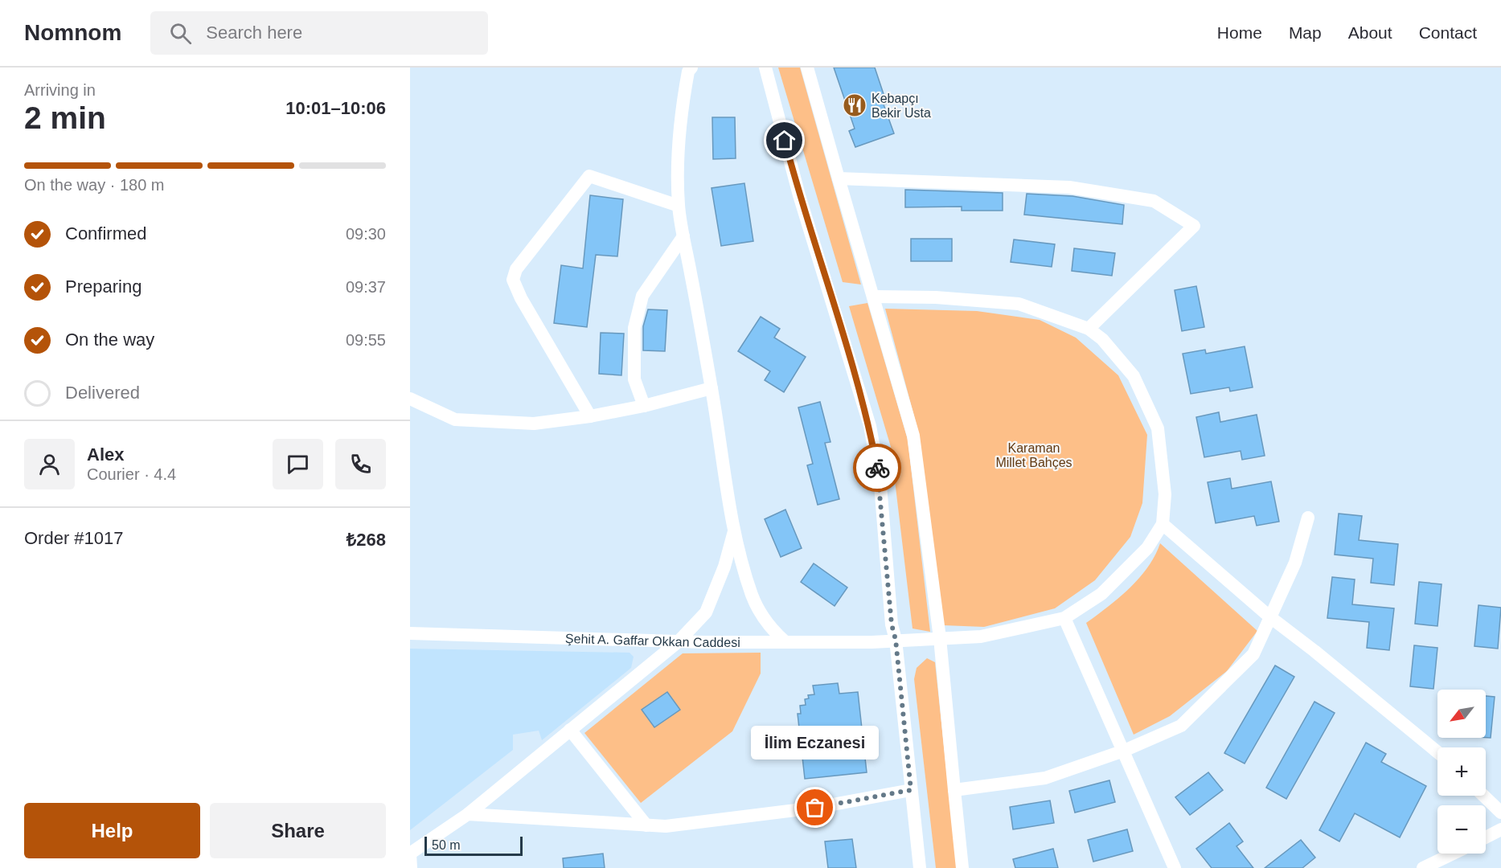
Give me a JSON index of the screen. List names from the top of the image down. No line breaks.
{"streets":{"street":["Şehit A. Gaffar Okkan Caddesi"]},"parks":["Karaman Millet Bahçes"],"places":{"restaurant":["Kebapçı Bekir Usta"],"other":["İlim Eczanesi"]},"scale_bar":"50 m","north":"bottom left","page":{"header":"Nomnom","search":"Search here","nav":["Home","Map","About","Contact"],"heading":["2 min","Arriving in","10:01–10:06"],"panel":["Alex","Courier · 4.4","Order #1017","₺268"],"bar":"On the way · 180 m","list":[["Confirmed","09:30"],["Preparing","09:37"],["On the way","09:55"],"Delivered"],"map_buttons":["+","−"],"bubble":"İlim Eczanesi","buttons":["Help","Share"],"scale":"50 m"}}
